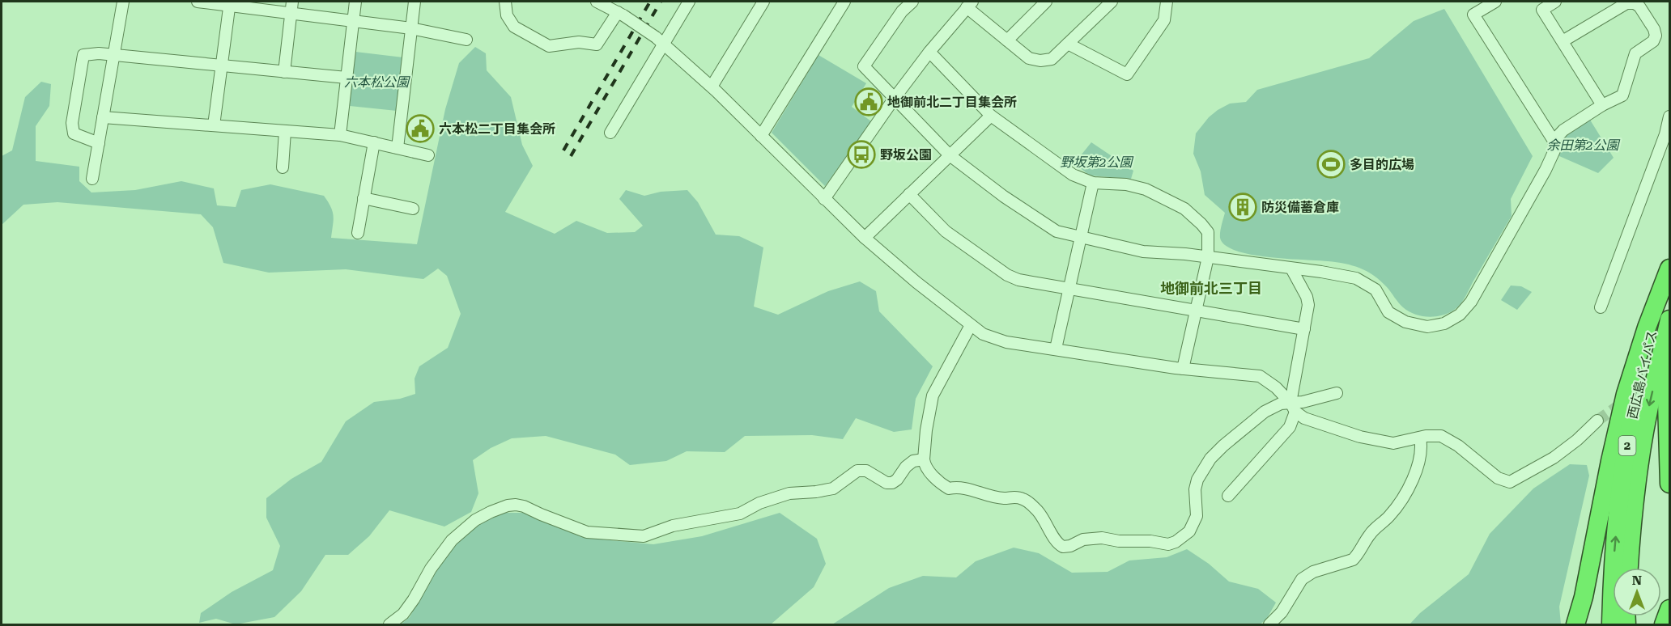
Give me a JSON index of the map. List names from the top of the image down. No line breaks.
{"streets":{"highway":["西広島バイパス","2"]},"districts":["地御前北三丁目"],"parks":["六本松公園","余田第2公園","野坂第2公園"],"places":{"public building":["地御前北二丁目集会所","六本松二丁目集会所"],"bus stop":["野坂公園"],"sports":["多目的広場"],"building":["防災備蓄倉庫"]},"north":"top"}
